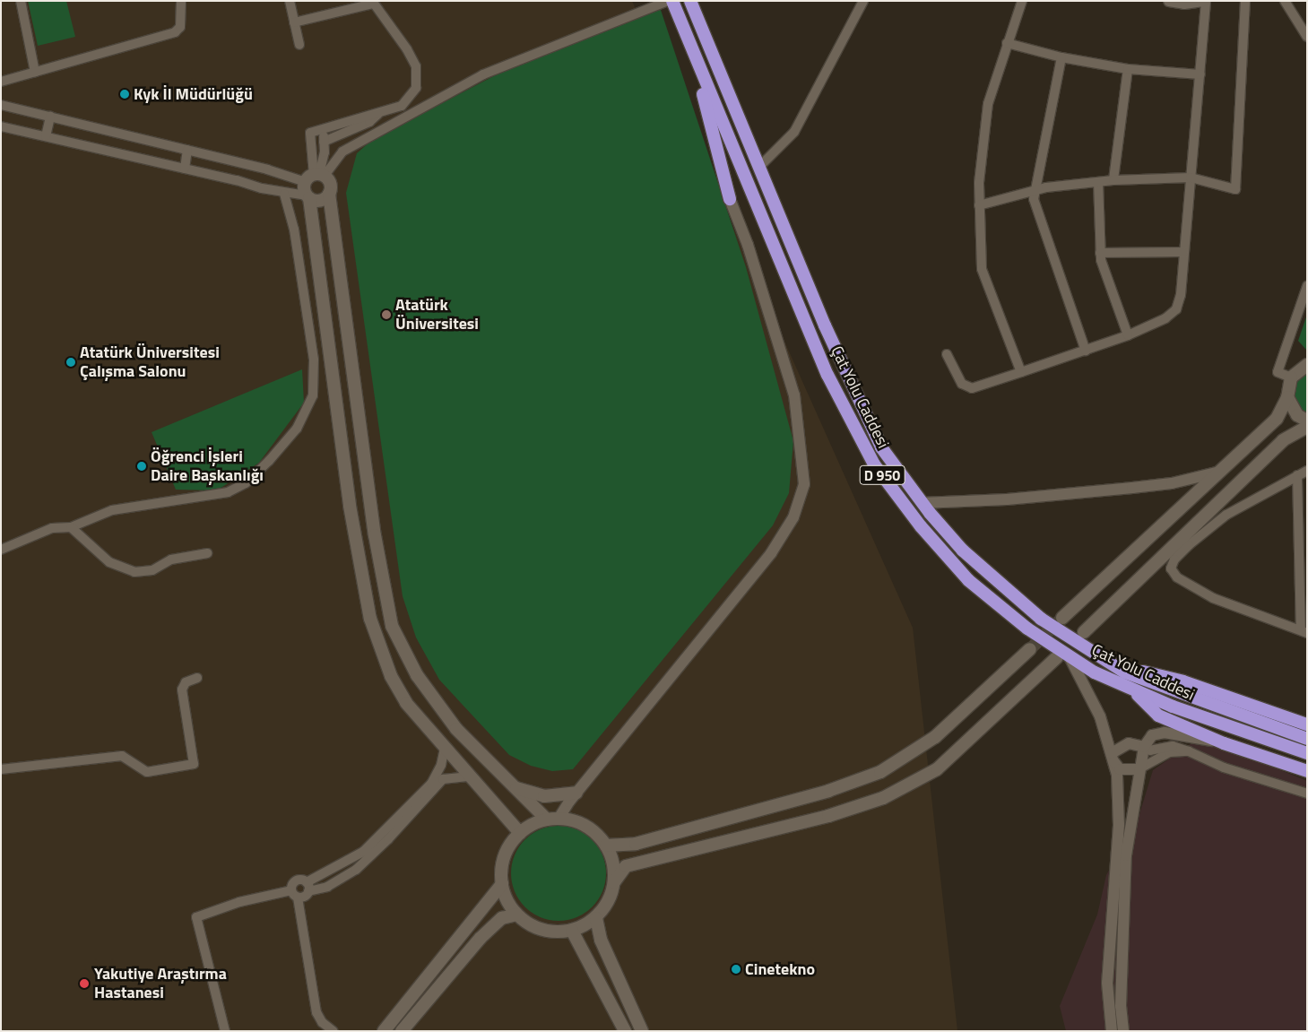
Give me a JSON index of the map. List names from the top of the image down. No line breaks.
{"streets":{"highway":["Çat Yolu Caddesi","D 950"]},"places":["Kyk İl Müdürlüğü","Atatürk Üniversitesi","Atatürk Üniversitesi Çalışma Salonu","Öğrenci İşleri Daire Başkanlığı","Cinetekno","Yakutiye Araştırma Hastanesi"]}
